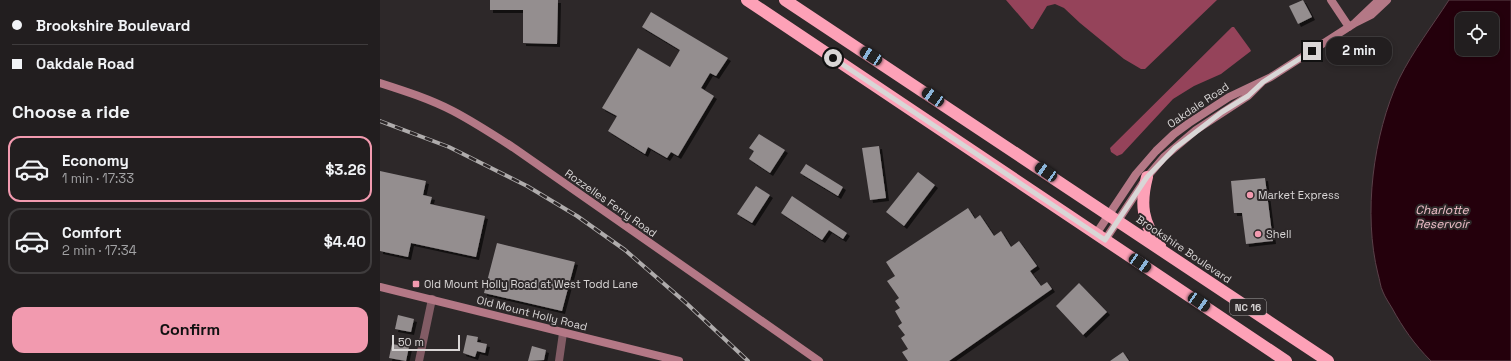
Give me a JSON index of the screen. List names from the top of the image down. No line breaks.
{"streets":{"highway":["Brookshire Boulevard","NC 16"],"street":["Oakdale Road","Rozzelles Ferry Road","Old Mount Holly Road"]},"crossings":[["Oakdale Road","Brookshire Boulevard"],["Oakdale Road","NC 16"]],"water":["Charlotte Reservoir"],"places":{"other":["Market Express","Shell"],"transit":["Old Mount Holly Road at West Todd Lane"]},"scale_bar":"50 m","page":{"banner":["Brookshire Boulevard","Oakdale Road"],"bubble":"2 min","heading":"Choose a ride","list":[{"name":"Economy","note":"1 min · 17:33","value":"$3.26"},{"name":"Comfort","note":"2 min · 17:34","value":"$4.40"}],"buttons":"Confirm","scale":"50 m"}}
